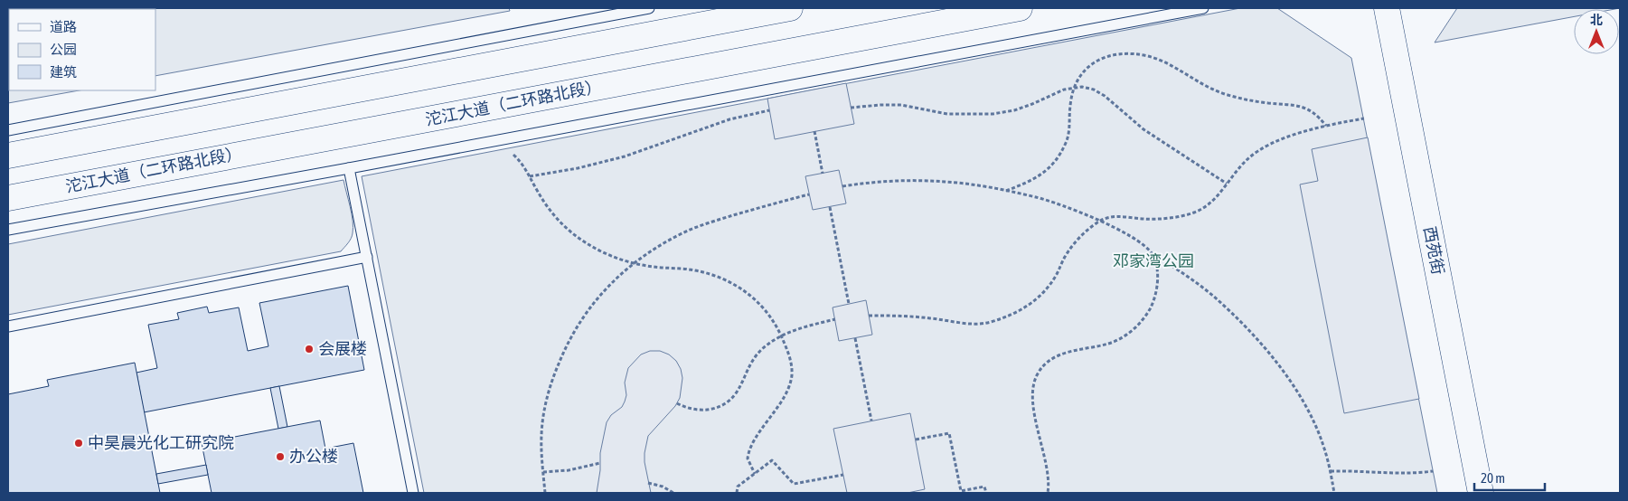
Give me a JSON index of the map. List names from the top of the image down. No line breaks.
{"streets":{"main road":["沱江大道（二环路北段）","西苑街"]},"parks":["邓家湾公园"],"places":["会展楼","中昊晨光化工研究院","办公楼"],"legend":["道路","公园","建筑"],"scale_bar":"20 m","north":"top"}
